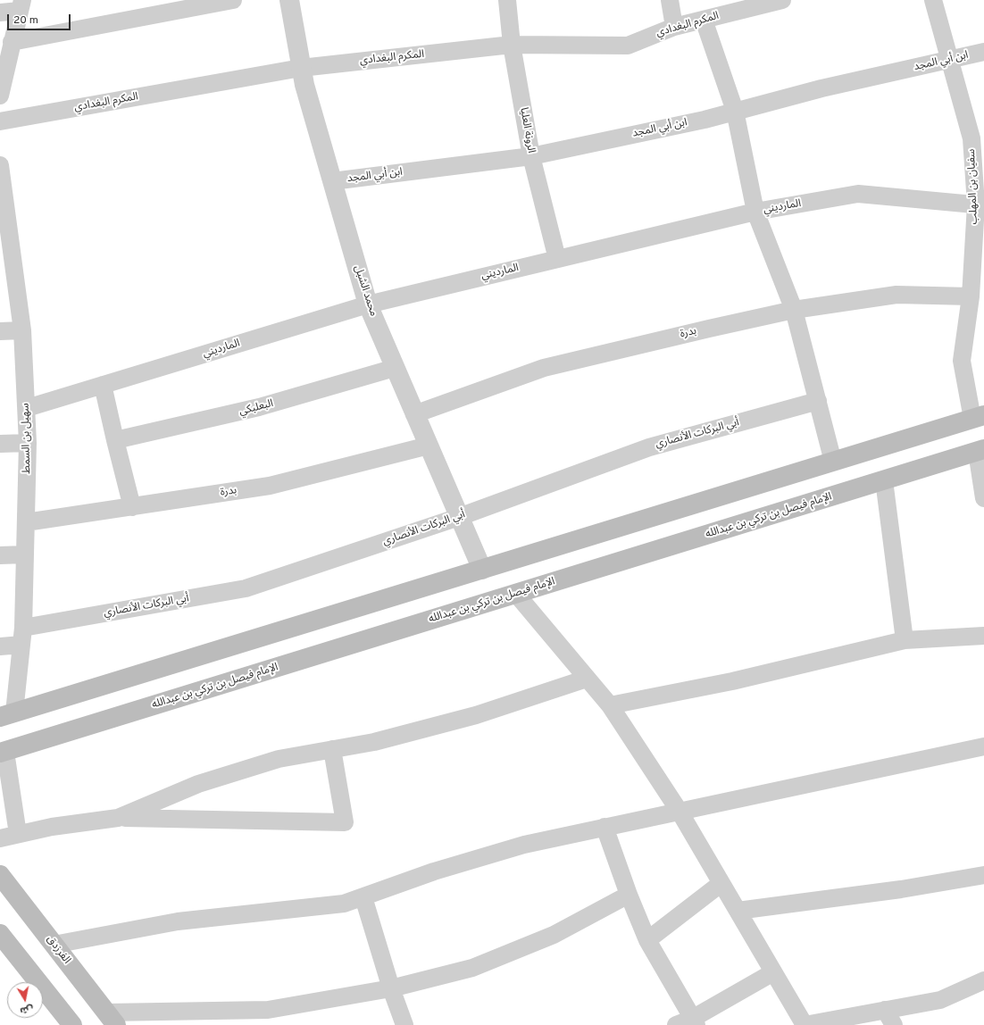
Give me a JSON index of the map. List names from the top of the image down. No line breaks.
{"streets":{"main road":["الإمام فيصل بن تركي بن عبدالله","الفرزدق"],"street":["المكرم البغدادي","ابن أبي المجد","الرونة العليا","سفيان بن المهلب","المارديني","محمد الشبل","بدرة","البعلبكي","أبي البركات الأنصاري","سهيل بن السمط"]},"crossings":[["المكرم البغدادي","الرونة العليا"],["المكرم البغدادي","محمد الشبل"],["ابن أبي المجد","الرونة العليا"],["ابن أبي المجد","سفيان بن المهلب"],["ابن أبي المجد","محمد الشبل"],["الرونة العليا","المارديني"],["سفيان بن المهلب","المارديني"],["سفيان بن المهلب","بدرة"],["المارديني","محمد الشبل"],["المارديني","سهيل بن السمط"],["محمد الشبل","بدرة"],["محمد الشبل","البعلبكي"],["محمد الشبل","أبي البركات الأنصاري"],["بدرة","سهيل بن السمط"],["أبي البركات الأنصاري","سهيل بن السمط"]],"scale_bar":"20 m","north":"bottom"}
